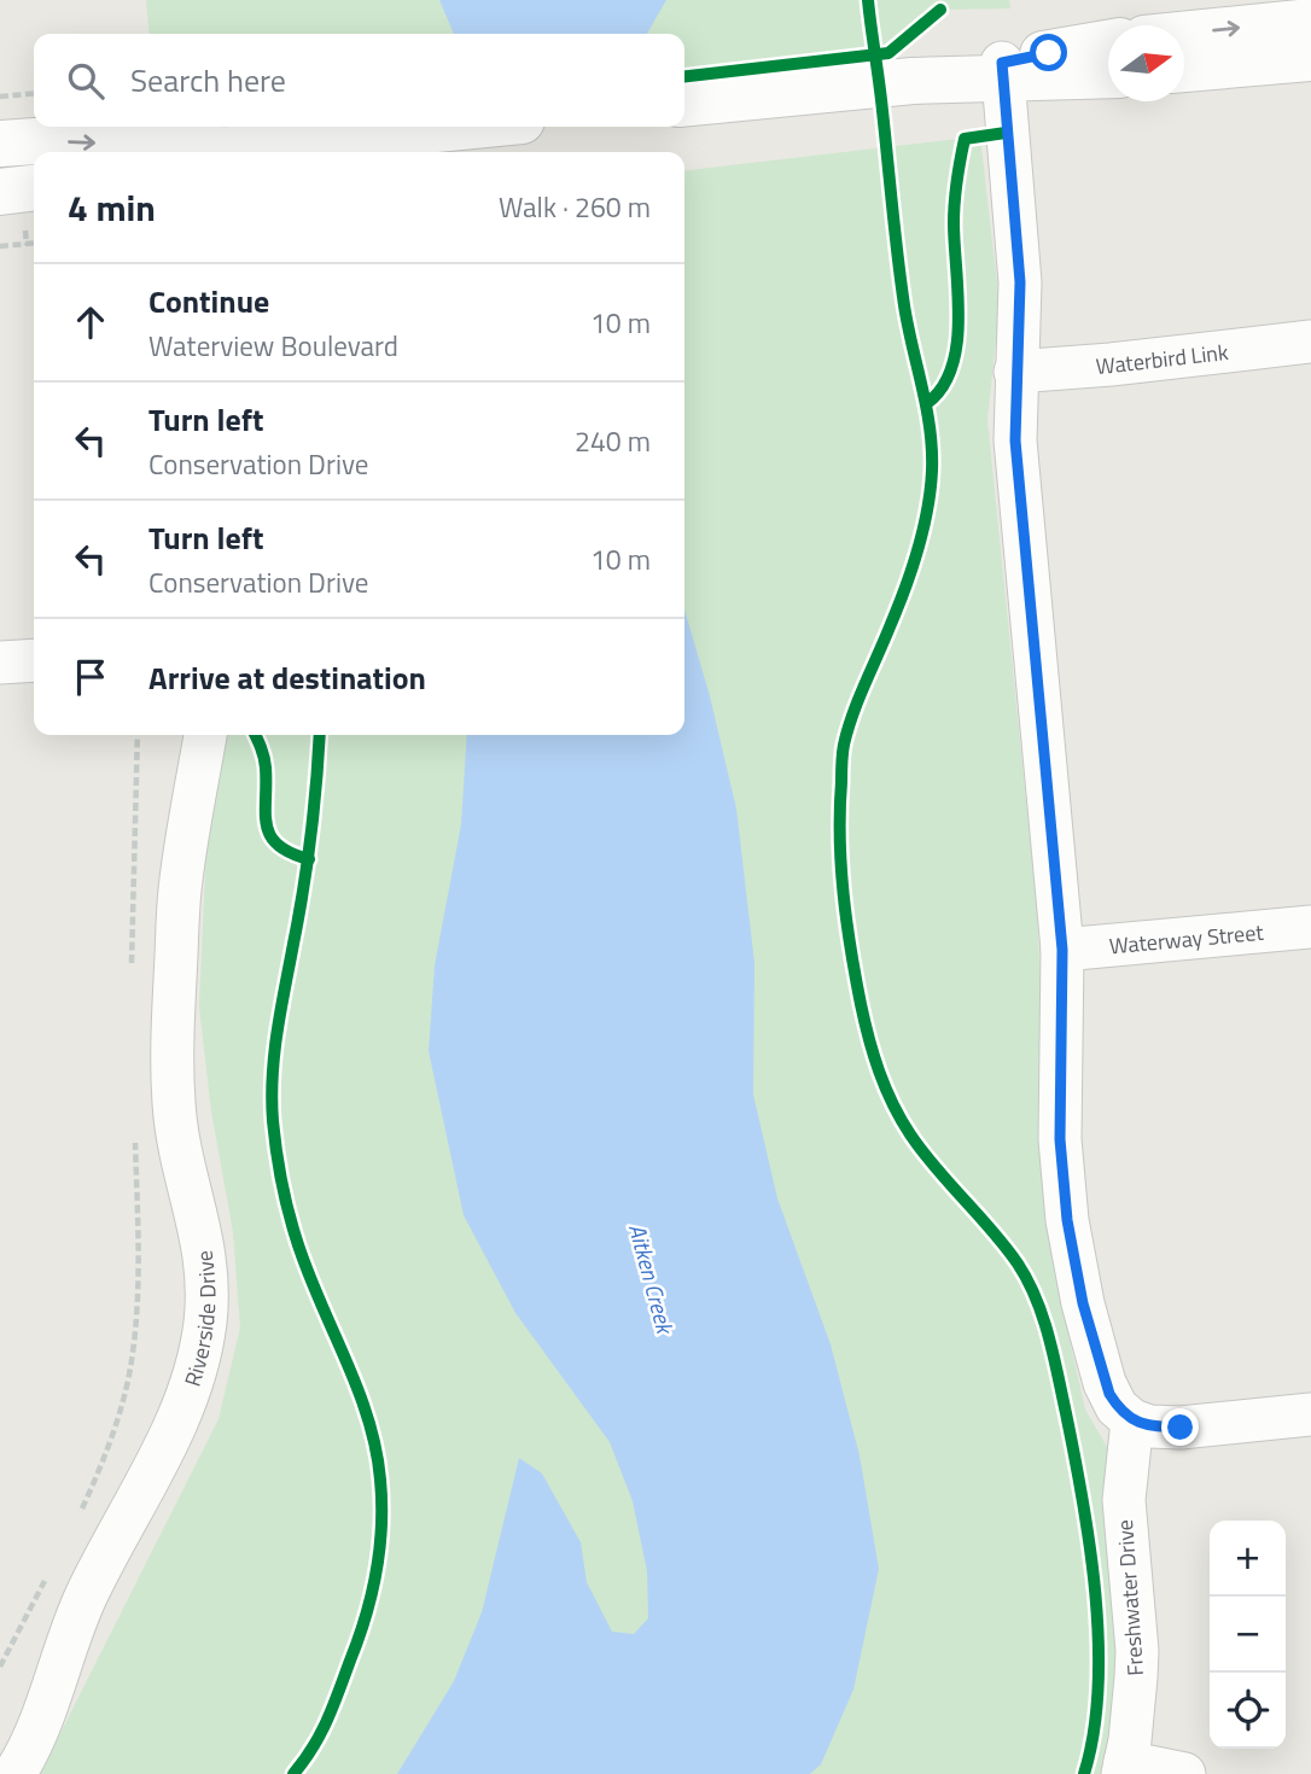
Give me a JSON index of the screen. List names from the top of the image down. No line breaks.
{"streets":{"street":["Waterbird Link","Waterway Street","Riverside Drive","Freshwater Drive"]},"water":["Aitken Creek"],"north":"right","page":{"search":"Search here","heading":["4 min","Walk · 260 m"],"list":[["Continue","Waterview Boulevard","10 m"],["Turn left","Conservation Drive","240 m"],["Turn left","Conservation Drive","10 m"],"Arrive at destination"],"map_buttons":["+","−"]}}
